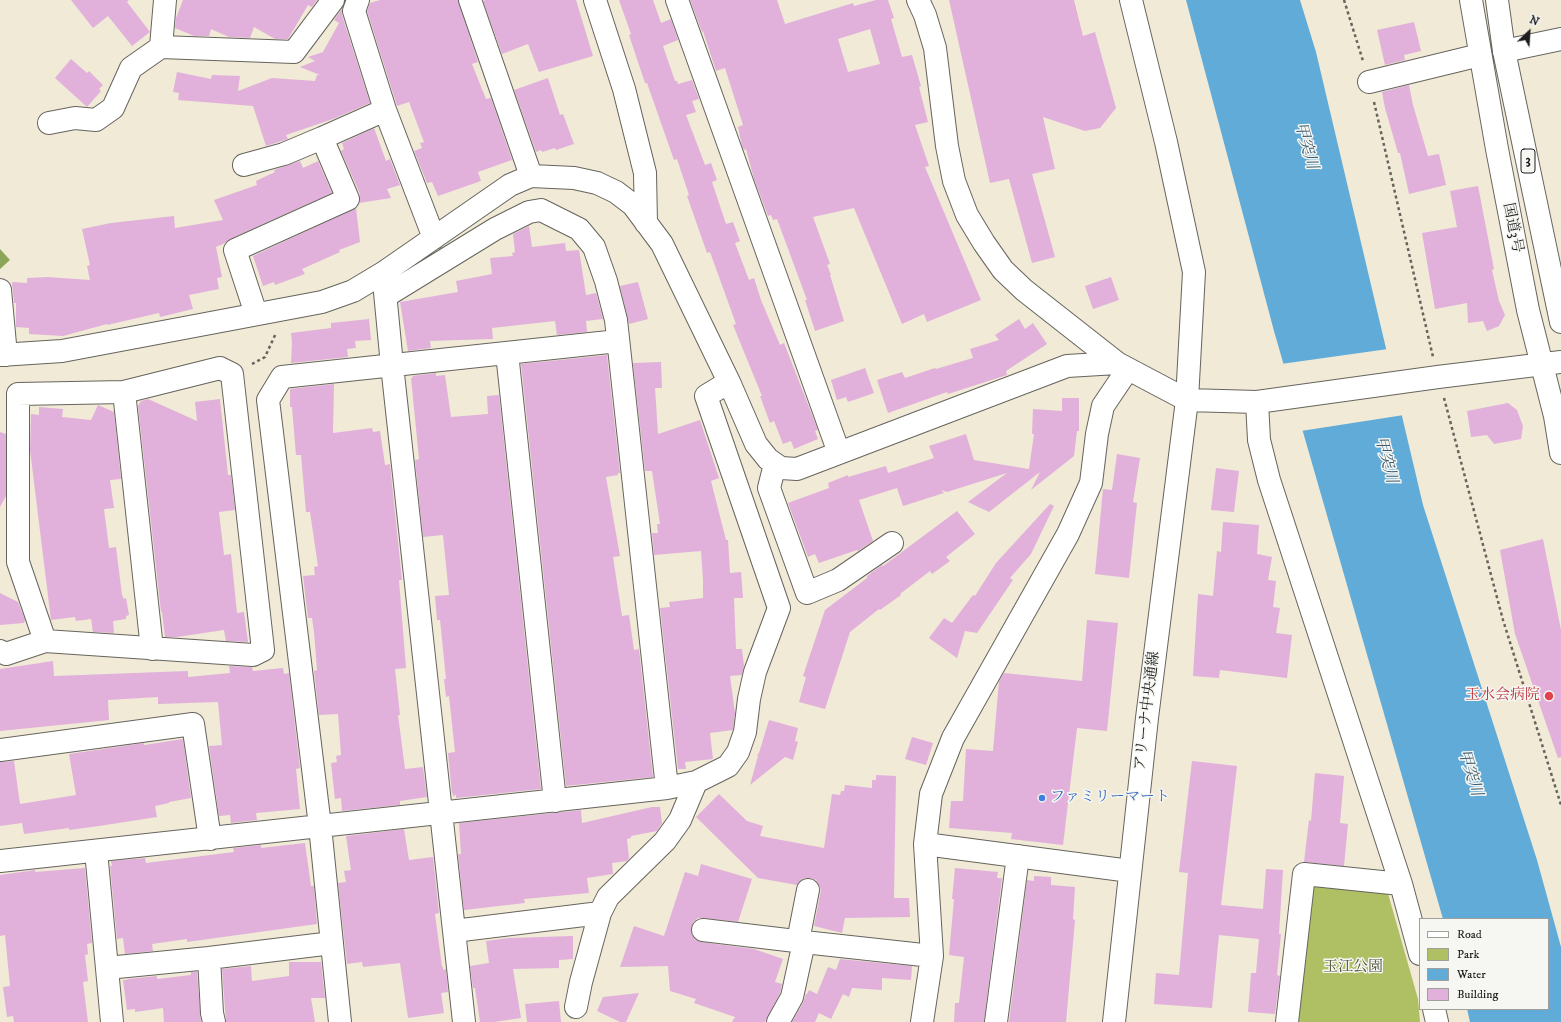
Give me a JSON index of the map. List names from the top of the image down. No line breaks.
{"streets":{"main road":["3","国道3号","アリーナ中央通線"]},"water":["甲突川"],"parks":["玉江公園"],"places":["玉水会病院","ファミリーマート"],"legend":["Road","Park","Water","Building"],"north":"top right"}
